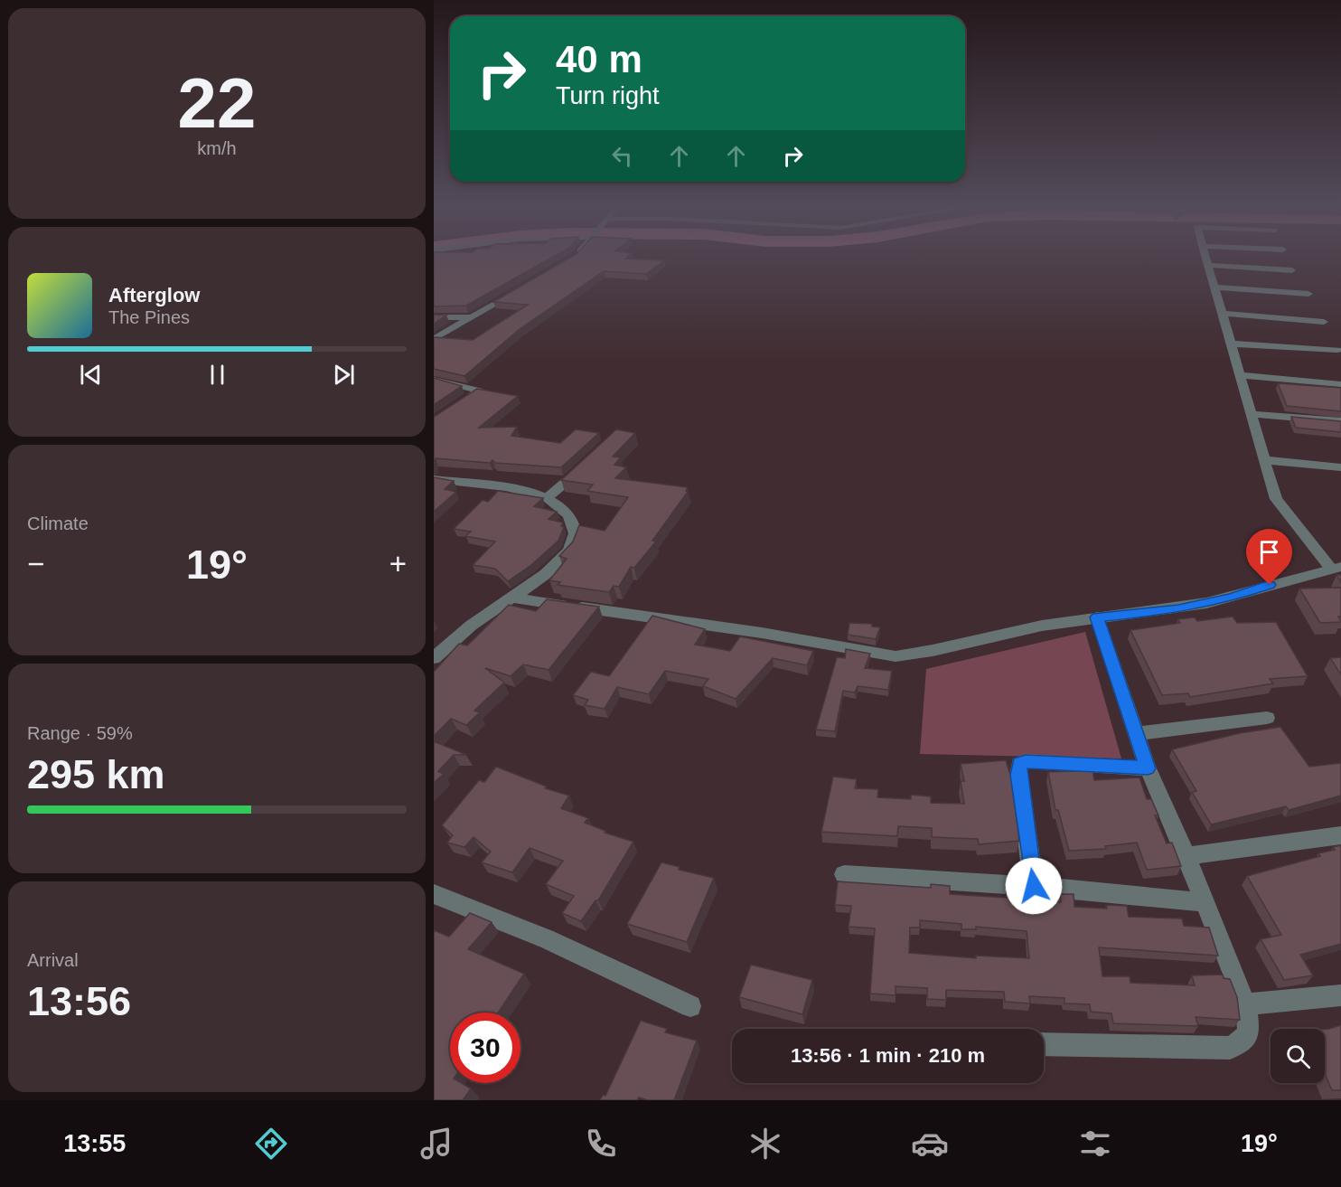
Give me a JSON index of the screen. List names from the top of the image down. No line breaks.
{"page":{"tile":[["22","km/h"],"Climate",["Range · 59%","295 km"],["Arrival","13:56"]],"turn":["40 m","Turn right"],"song":["Afterglow","The Pines"],"heat":["−","19°","+"],"limit":"30","trip":"13:56 · 1 min · 210 m","tabs":["13:55","19°"]}}
